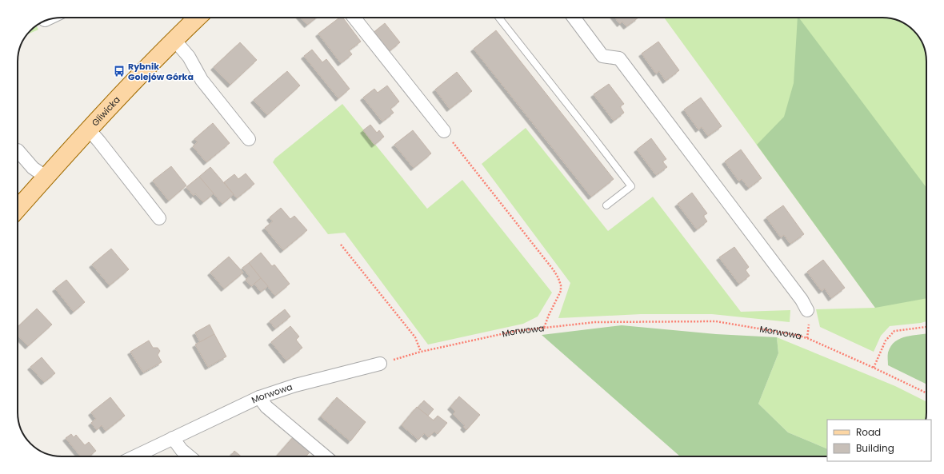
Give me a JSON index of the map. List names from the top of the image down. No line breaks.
{"streets":{"main road":["Gliwicka"],"street":["Morwowa"]},"places":{"bus stop":["Rybnik Golejów Górka"]},"legend":["Road","Building"]}
